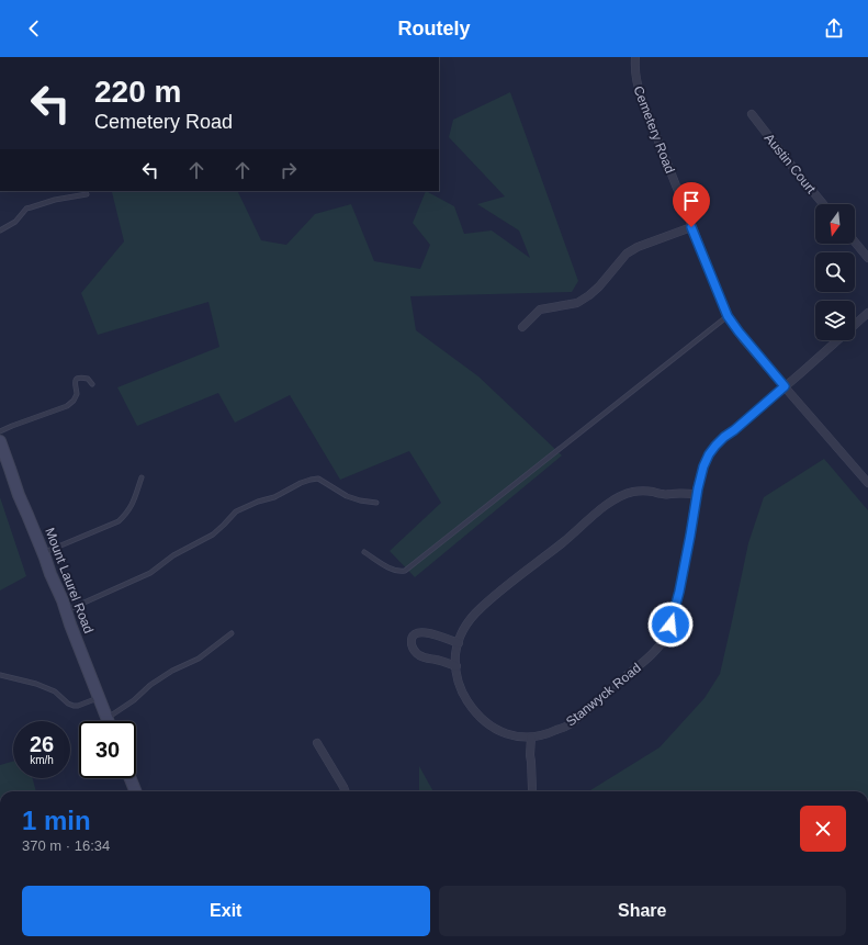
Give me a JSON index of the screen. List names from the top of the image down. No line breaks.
{"streets":{"main road":["Mount Laurel Road"],"street":["Cemetery Road","Austin Court","Stanwyck Road"]},"crossings":[["Cemetery Road","Stanwyck Road"]],"north":"bottom","page":{"header":"Routely","turn":["220 m","Cemetery Road"],"speed":"26 km/h","limit":"30","heading":["1 min","370 m · 16:34"],"buttons":["Exit","Share"]}}
